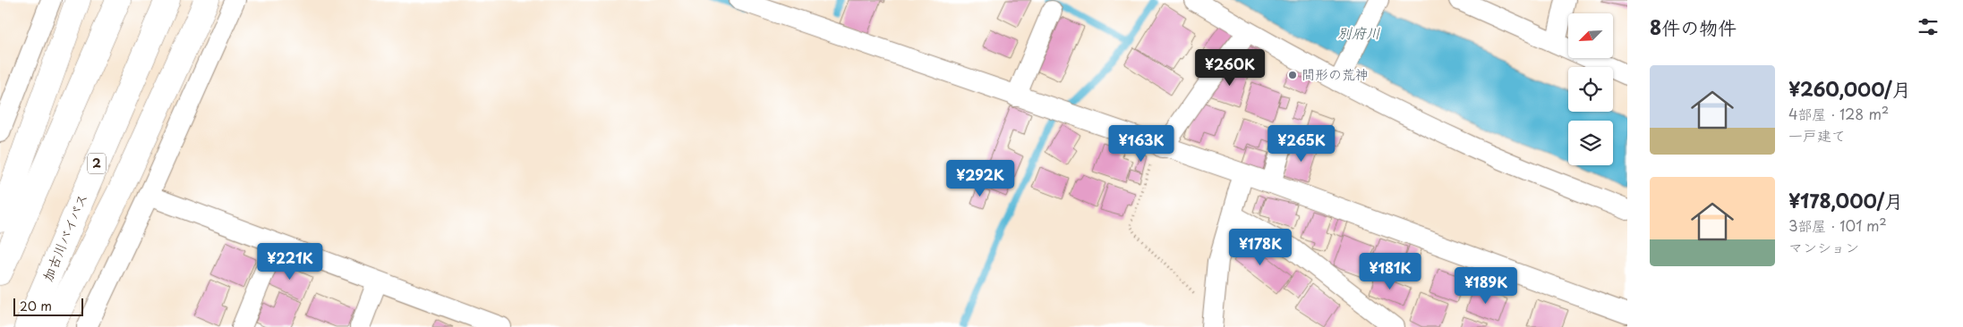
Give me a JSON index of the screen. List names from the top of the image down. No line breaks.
{"streets":{"highway":["2","加古川バイパス"]},"water":["別府川"],"places":["間形の荒神"],"scale_bar":"20 m","north":"bottom left","page":{"heading":"8件の物件","price":["¥260K","¥163K","¥265K","¥292K","¥178K","¥221K","¥181K","¥189K"],"list":[{"name":"¥260,000/月","note":"4部屋 · 128 m² · 一戸建て"},{"name":"¥178,000/月","note":"3部屋 · 101 m² · マンション"}],"scale":"20 m"}}
